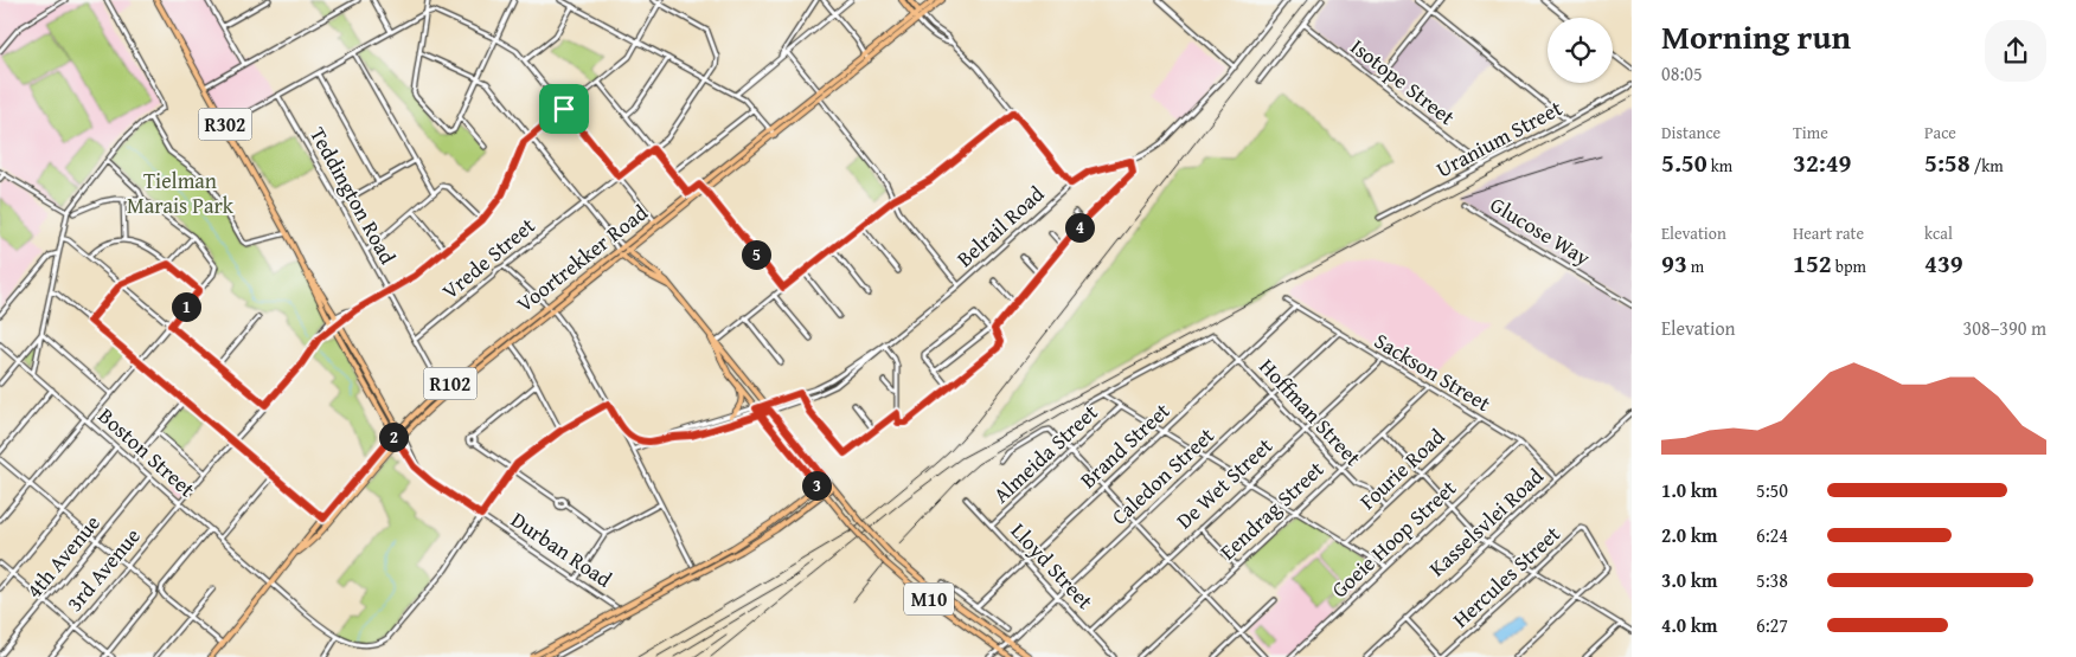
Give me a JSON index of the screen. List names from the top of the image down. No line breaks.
{"streets":{"main road":["R302","Voortrekker Road","R102","Durban Road","M10"],"street":["Isotope Street","Uranium Street","Teddington Road","Belrail Road","Glucose Way","Vrede Street","Sackson Street","Hoffman Street","Brand Street","Boston Street","Almeida Street","Fourie Road","Caledon Street","De Wet Street","Eendrag Street","Kasselsvlei Road","Goeie Hoop Street","4th Avenue","Lloyd Street","3rd Avenue","Hercules Street"]},"crossings":[["Isotope Street","Uranium Street"],["Teddington Road","Vrede Street"],["Belrail Road","M10"],["Voortrekker Road","R102"],["Voortrekker Road","Boston Street"],["Voortrekker Road","Durban Road"],["Voortrekker Road","M10"],["Sackson Street","Brand Street"],["Sackson Street","Fourie Road"],["Sackson Street","Caledon Street"],["Sackson Street","De Wet Street"],["Sackson Street","Eendrag Street"],["Sackson Street","Kasselsvlei Road"],["Sackson Street","Goeie Hoop Street"],["Hoffman Street","Brand Street"],["Hoffman Street","Fourie Road"],["Hoffman Street","Caledon Street"],["Hoffman Street","De Wet Street"],["Hoffman Street","Eendrag Street"],["Brand Street","Lloyd Street"],["Boston Street","4th Avenue"],["Boston Street","3rd Avenue"],["Almeida Street","Lloyd Street"],["Caledon Street","Lloyd Street"],["Caledon Street","M10"],["De Wet Street","Lloyd Street"]],"parks":["Tielman Marais Park"],"page":{"heading":["Morning run","08:05"],"stats":[["Distance","5.50 km"],["Time","32:49"],["Pace","5:58 /km"],["Elevation","93 m"],["Heart rate","152 bpm"],["kcal","439"]],"pins":["4","5","1","2","3"],"chart":["Elevation","308–390 m"],"list":[{"name":"1.0 km","note":"5:50"},{"name":"2.0 km","note":"6:24"},{"name":"3.0 km","note":"5:38"},{"name":"4.0 km","note":"6:27"}]}}
